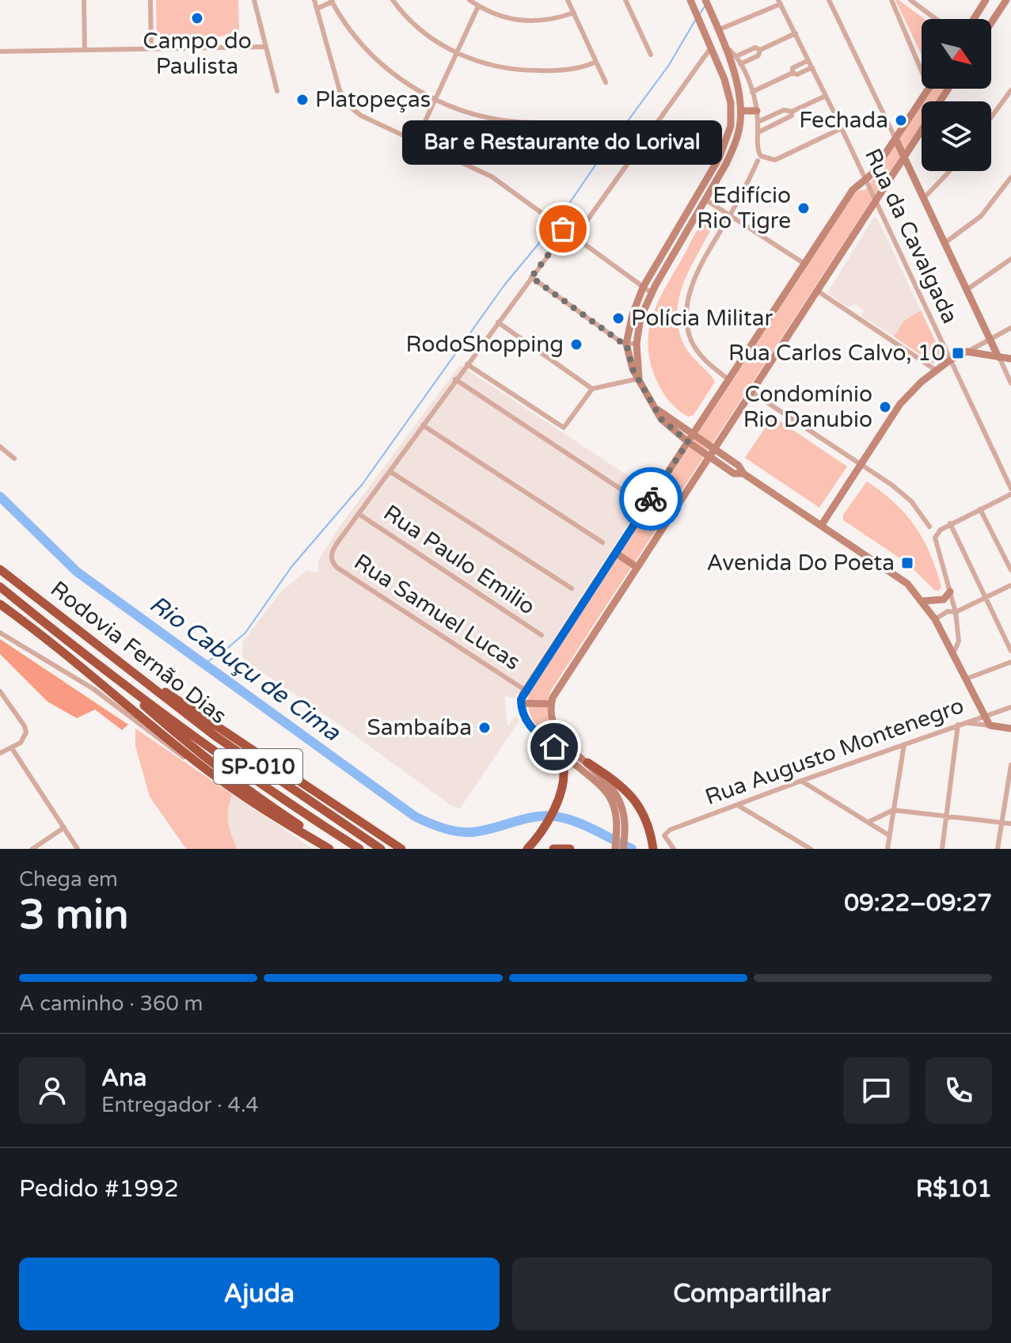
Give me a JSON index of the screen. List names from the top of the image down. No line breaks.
{"streets":{"highway":["Rodovia Fernão Dias","SP-010"],"street":["Rua da Cavalgada","Rua Paulo Emilio","Rua Samuel Lucas","Rua Augusto Montenegro"]},"crossings":[["Rua Paulo Emilio","Rua Samuel Lucas"]],"water":["Rio Cabuçu de Cima"],"places":{"other":["Campo do Paulista","Platopeças","Fechada","Edifício Rio Tigre","Bar e Restaurante do Lorival","Polícia Militar","RodoShopping","Condomínio Rio Danubio","Sambaíba"],"transit":["Rua Carlos Calvo, 10","Avenida Do Poeta"]},"north":"bottom right","page":{"bubble":"Bar e Restaurante do Lorival","heading":["3 min","Chega em","09:22–09:27"],"panel":["Ana","Entregador · 4.4","Pedido #1992","R$101"],"bar":"A caminho · 360 m","buttons":["Ajuda","Compartilhar"]}}
